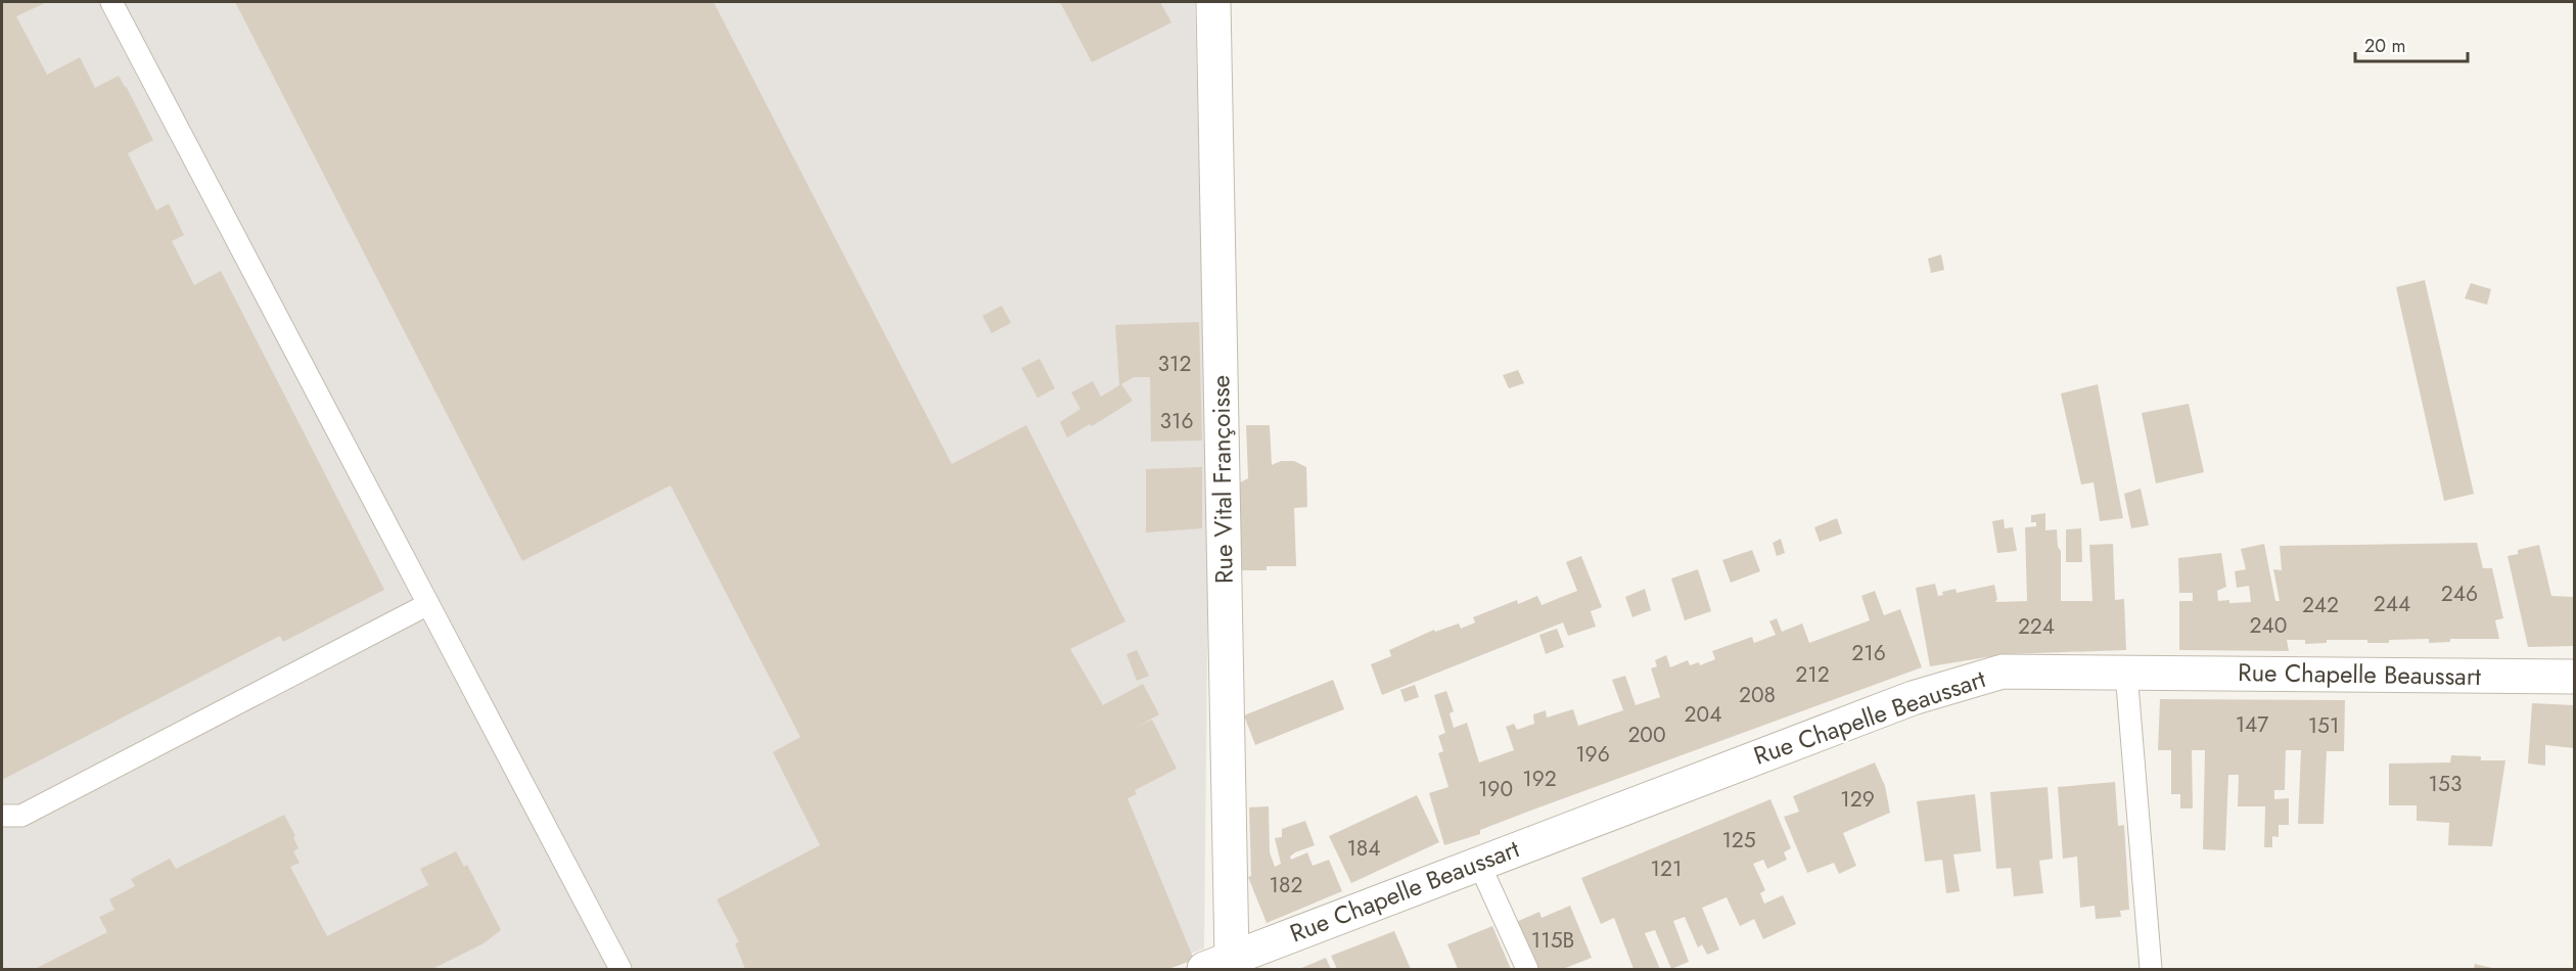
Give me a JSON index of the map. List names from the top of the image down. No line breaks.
{"streets":{"street":["Rue Vital Françoisse","Rue Chapelle Beaussart"]},"crossings":[["Rue Vital Françoisse","Rue Chapelle Beaussart"]],"house_numbers":["312","316","246","244","242","240","224","216","212","208","204","147","151","200","196","192","153","190","129","125","184","121","182","115B"],"scale_bar":"20 m"}
